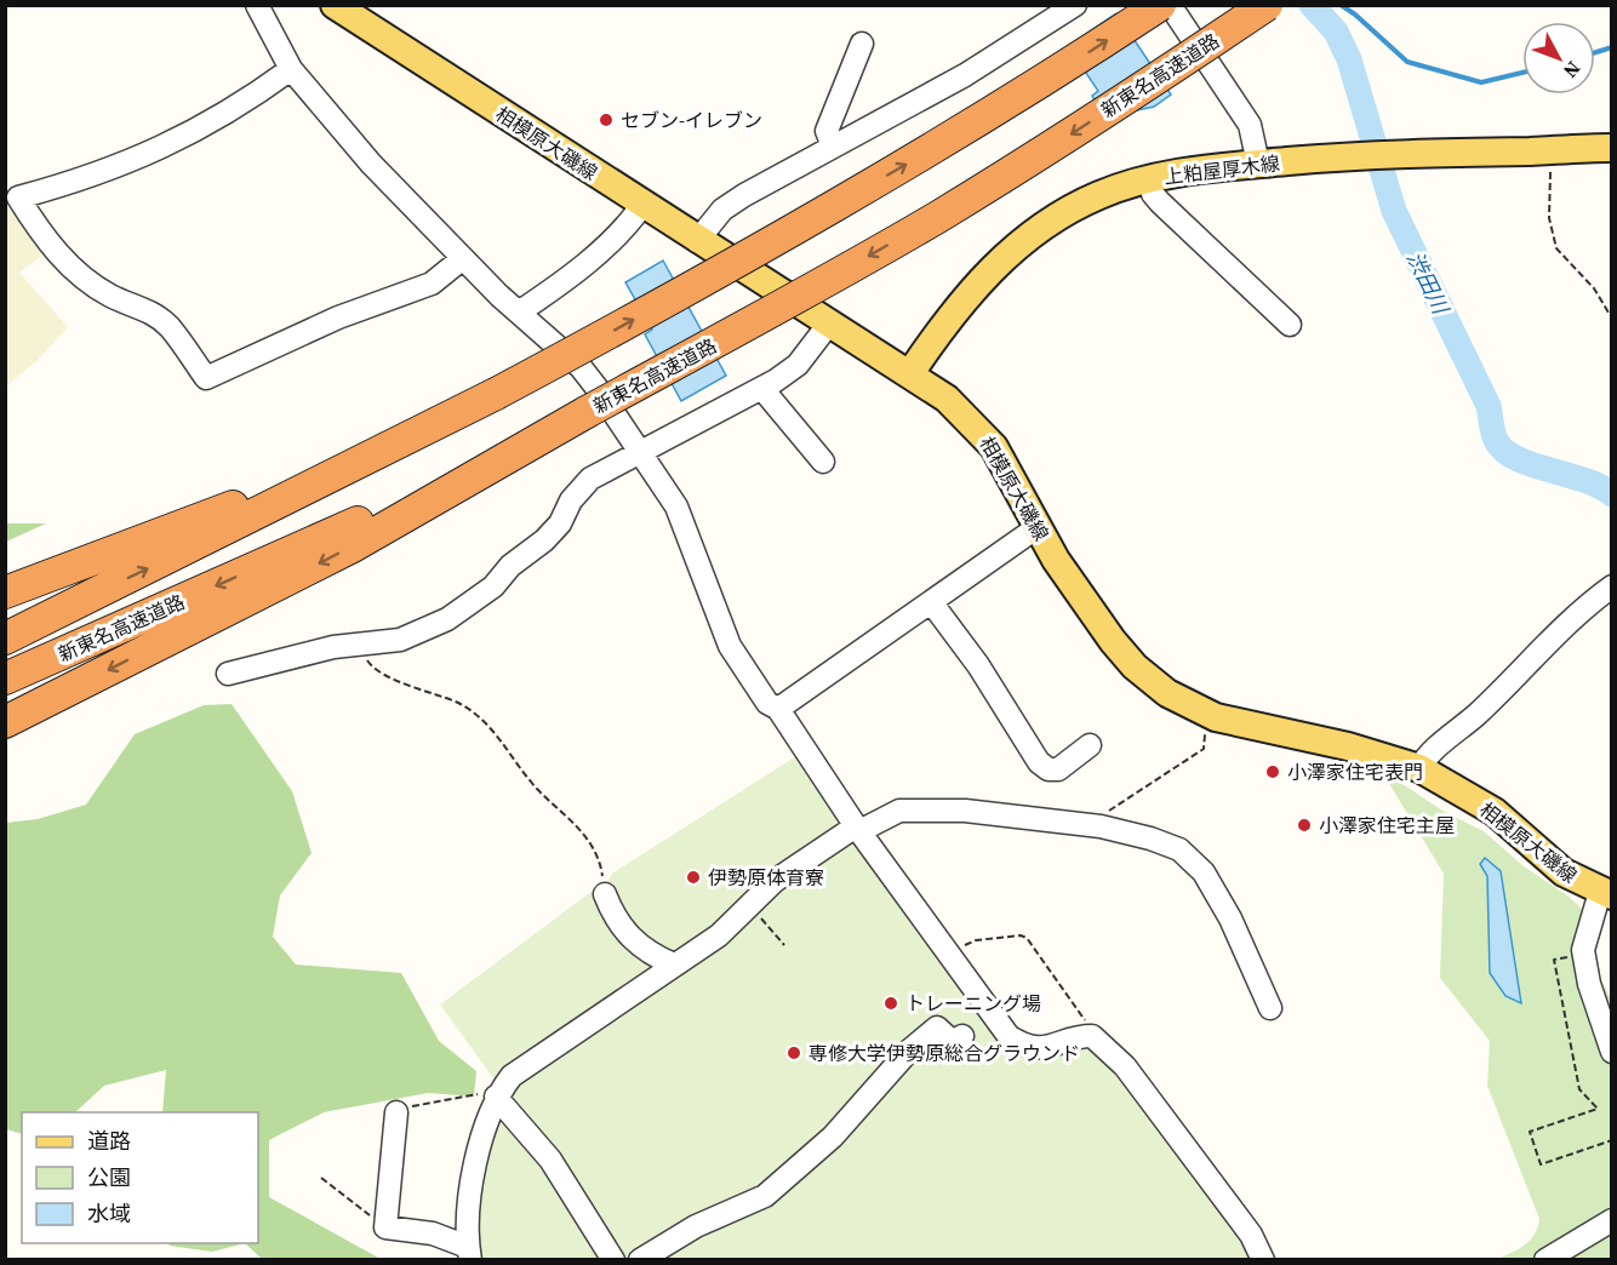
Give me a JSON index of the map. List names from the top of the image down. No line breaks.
{"streets":{"highway":["新東名高速道路"],"main road":["相模原大磯線","上粕屋厚木線"]},"crossings":[["相模原大磯線","上粕屋厚木線"]],"water":["渋田川"],"places":["セブン-イレブン","小澤家住宅表門","小澤家住宅主屋","伊勢原体育寮","トレーニング場","専修大学伊勢原総合グラウンド"],"legend":["道路","公園","水域"],"north":"bottom right"}
